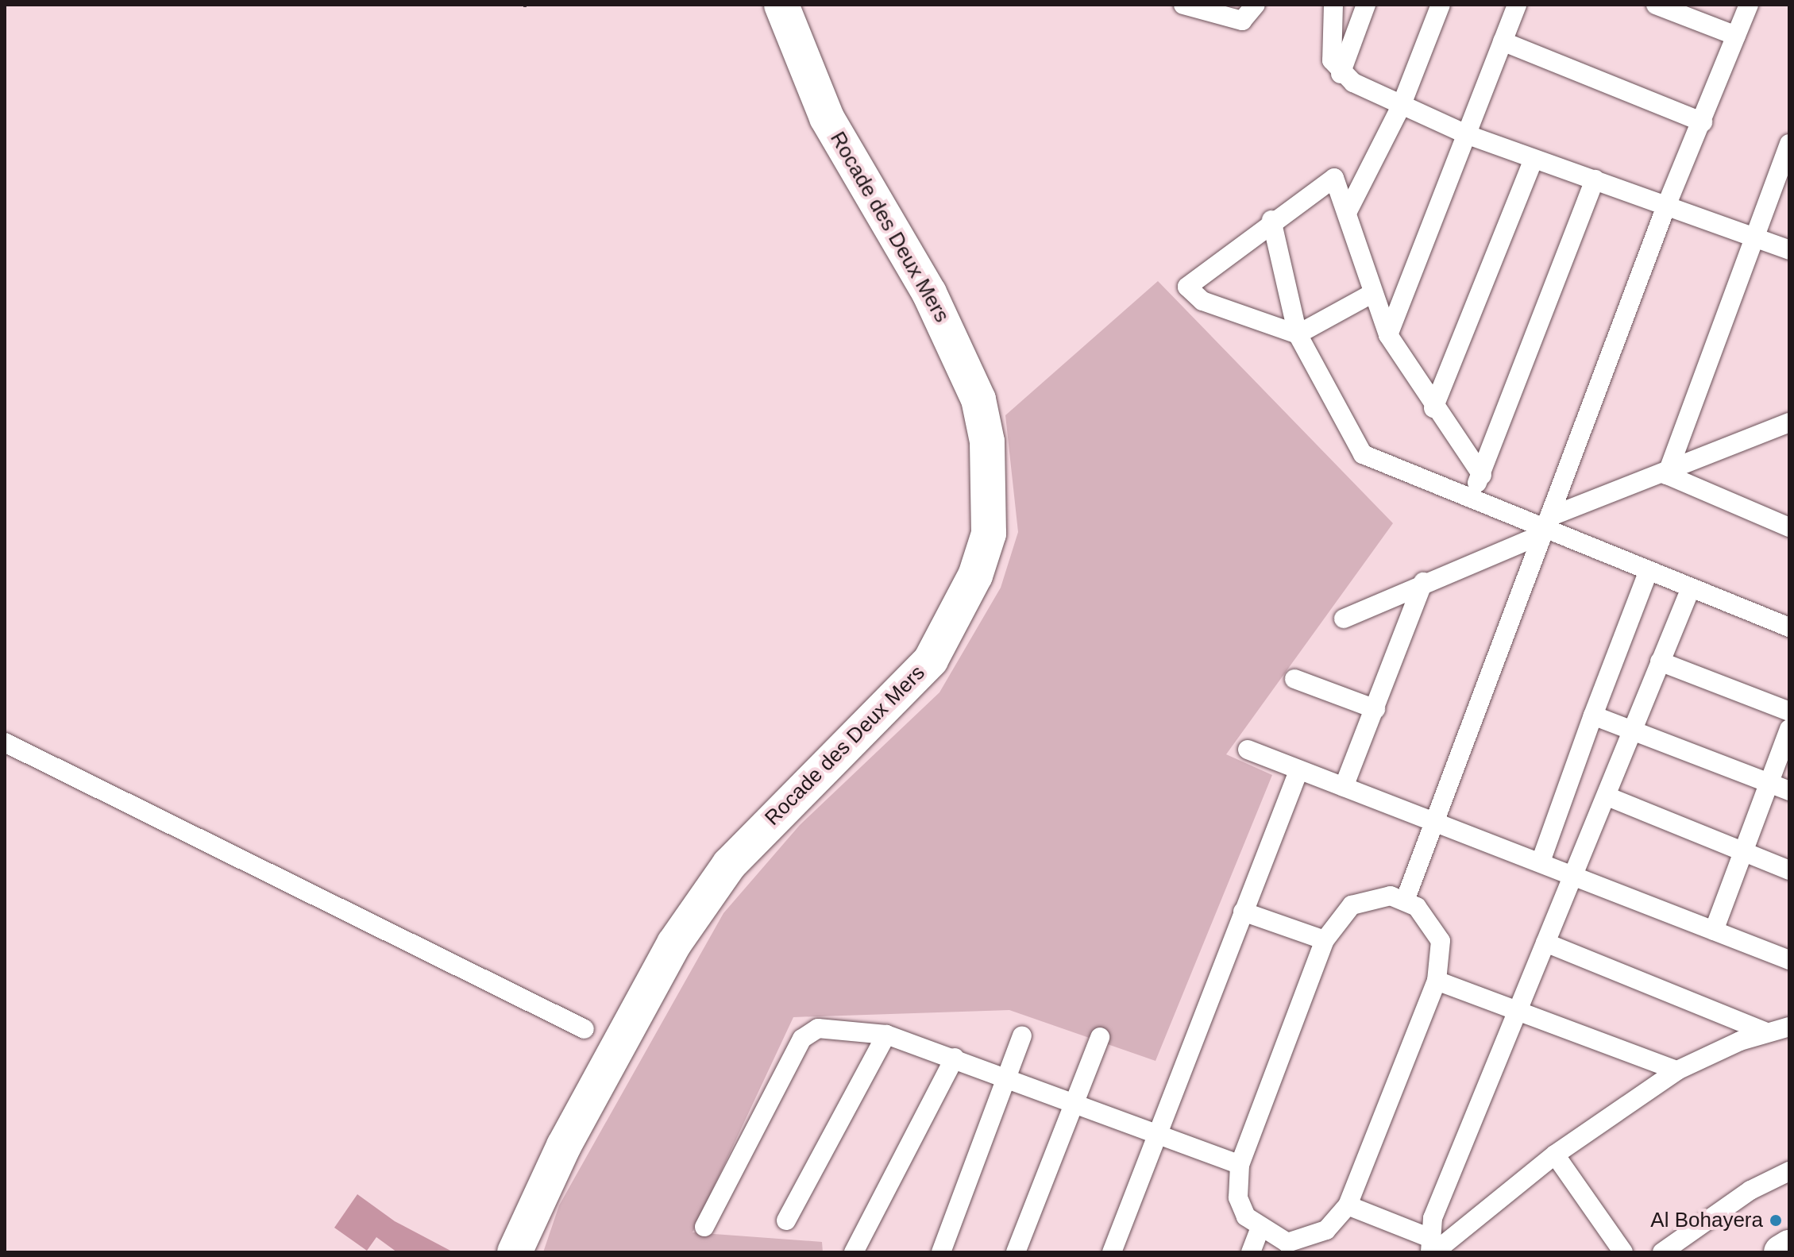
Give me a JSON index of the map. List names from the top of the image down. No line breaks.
{"streets":{"highway":["Rocade des Deux Mers"]},"places":["Al Bohayera"]}
